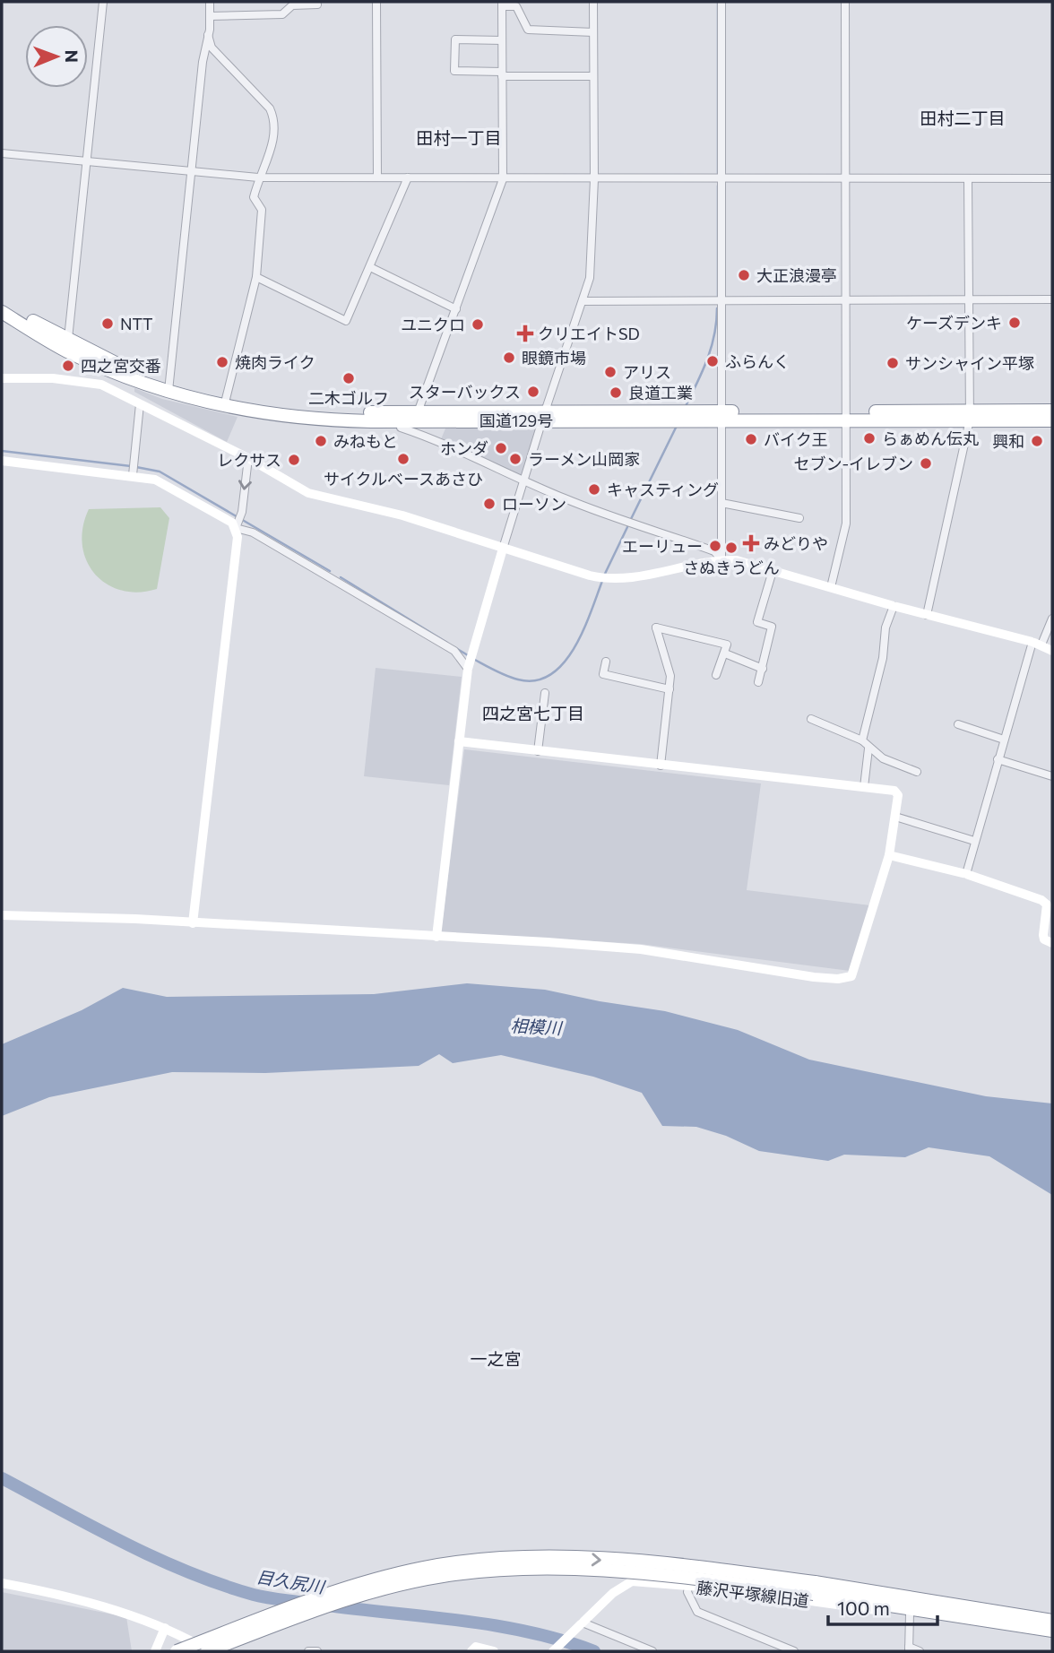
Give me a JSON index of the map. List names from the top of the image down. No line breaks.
{"streets":{"highway":["国道129号"],"street":["藤沢平塚線旧道"]},"districts":["田村二丁目","田村一丁目","四之宮七丁目","一之宮"],"water":["相模川","目久尻川"],"places":{"other":["大正浪漫亭","ケーズデンキ","NTT","ユニクロ","眼鏡市場","ふらんく","焼肉ライク","サンシャイン平塚","四之宮交番","アリス","二木ゴルフ","スターバックス","良道工業","らぁめん伝丸","バイク王","みねもと","興和","ホンダ","サイクルベースあさひ","ラーメン山岡家","レクサス","セブン-イレブン","キャスティング","ローソン","エーリュー","さぬきうどん"],"health":["クリエイトSD","みどりや"]},"scale_bar":"100 m","north":"right"}
